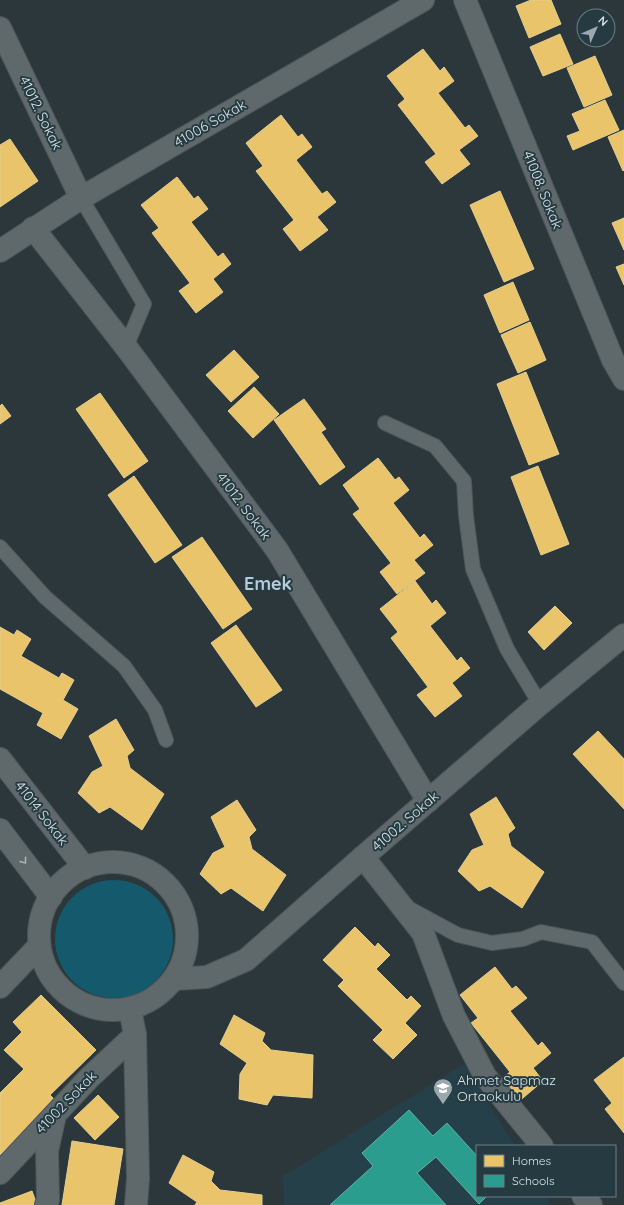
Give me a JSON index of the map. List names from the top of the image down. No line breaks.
{"streets":{"street":["41012. Sokak","41006 Sokak","41008. Sokak","41014 Sokak","41002. Sokak","41002 Sokak"]},"crossings":[["41012. Sokak","41006 Sokak"],["41012. Sokak","41002. Sokak"]],"districts":["Emek"],"places":{"school or university":["Ahmet Sapmaz Ortaokulu"]},"legend":["Homes","Schools"],"north":"top right"}
